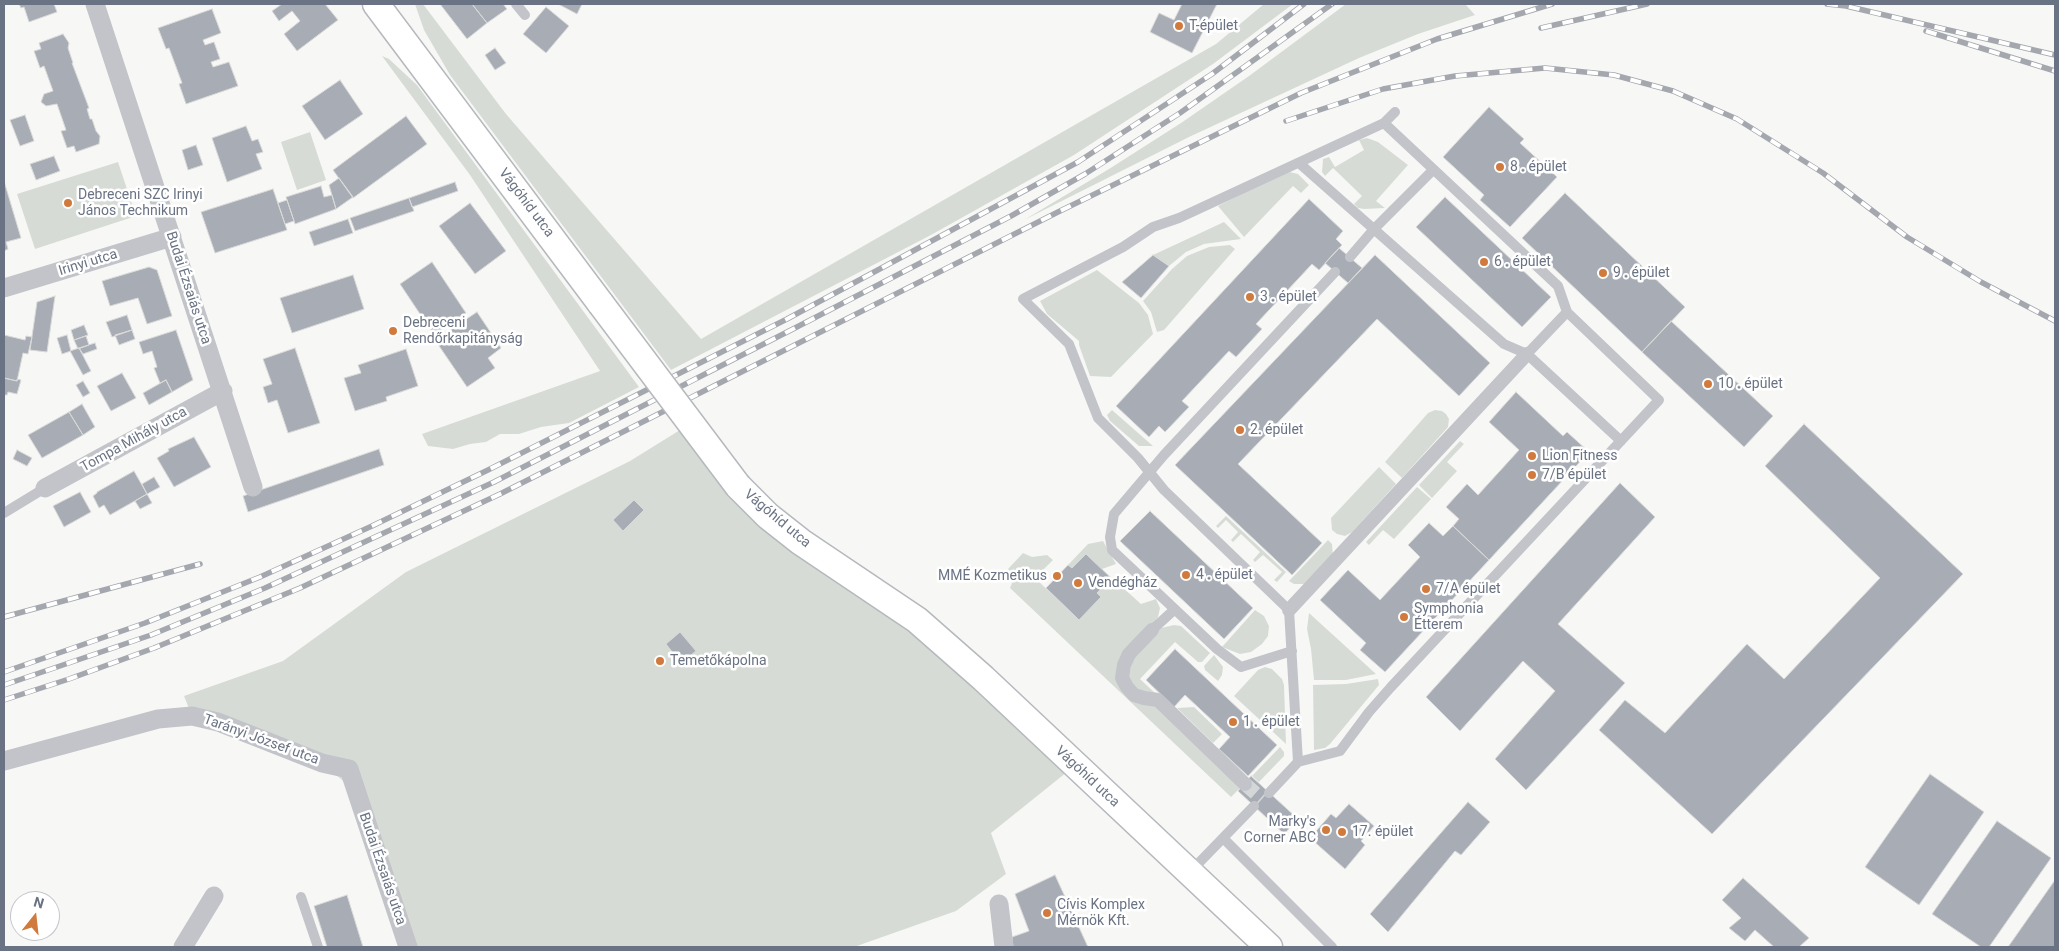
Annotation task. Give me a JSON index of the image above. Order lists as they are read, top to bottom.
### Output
{
  "streets": {
    "main road": ["Vágóhíd utca"],
    "street": [
      "Irinyi utca",
      "Budai Ézsaiás utca",
      "Tompa Mihály utca",
      "Tarányi József utca"
    ]
  },
  "crossings": [
    ["Irinyi utca", "Budai Ézsaiás utca"],
    ["Budai Ézsaiás utca", "Tompa Mihály utca"],
    ["Budai Ézsaiás utca", "Tarányi József utca"]
  ],
  "places": [
    "T-épület",
    "8 . épület",
    "Debreceni SZC Irinyi János Technikum",
    "6 . épület",
    "9 . épület",
    "3 . épület",
    "Debreceni Rendőrkapitányság",
    "10 . épület",
    "2. épület",
    "Lion Fitness",
    "7/B épület",
    "4 . épület",
    "MMÉ Kozmetikus",
    "Vendégház",
    "7/A épület",
    "Symphonia Étterem",
    "Temetőkápolna",
    "1 . épület",
    "Marky's Corner ABC",
    "17. épület",
    "Cívis Komplex Mérnök Kft."
  ],
  "north": "top"
}
